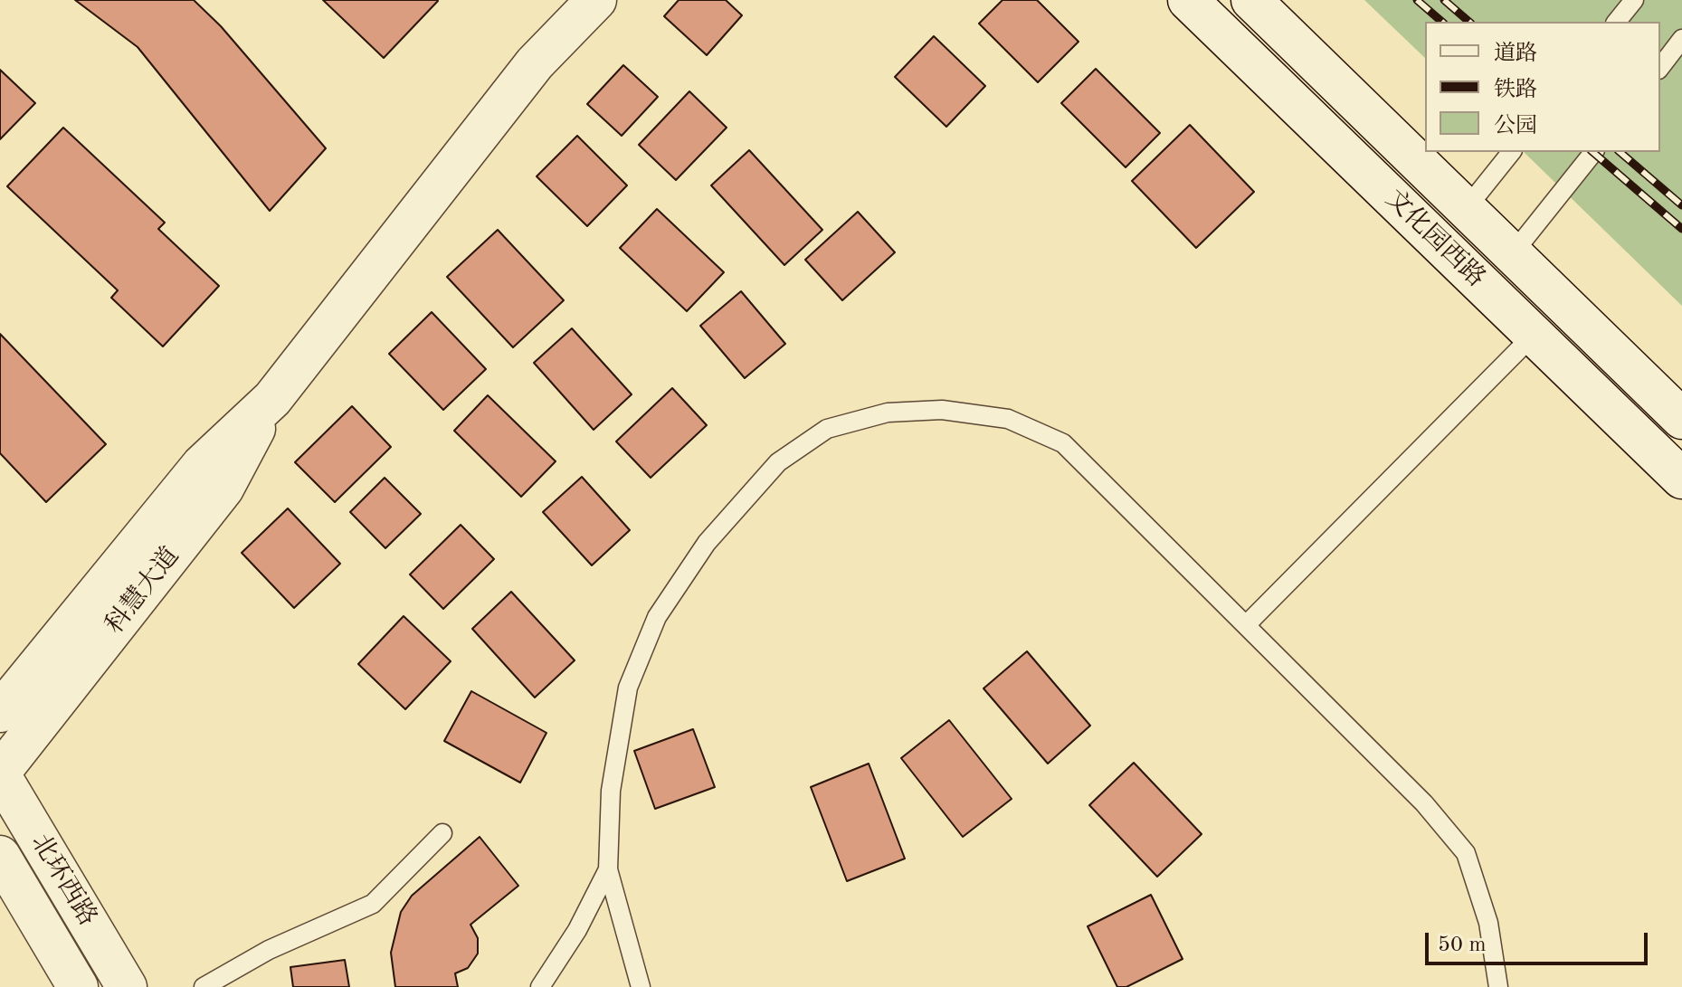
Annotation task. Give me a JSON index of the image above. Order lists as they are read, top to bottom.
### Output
{
  "streets": {
    "street": ["文化园西路", "科慧大道", "北环西路"]
  },
  "crossings": [
    ["科慧大道", "北环西路"]
  ],
  "legend": ["道路", "铁路", "公园"],
  "scale_bar": "50 m"
}
